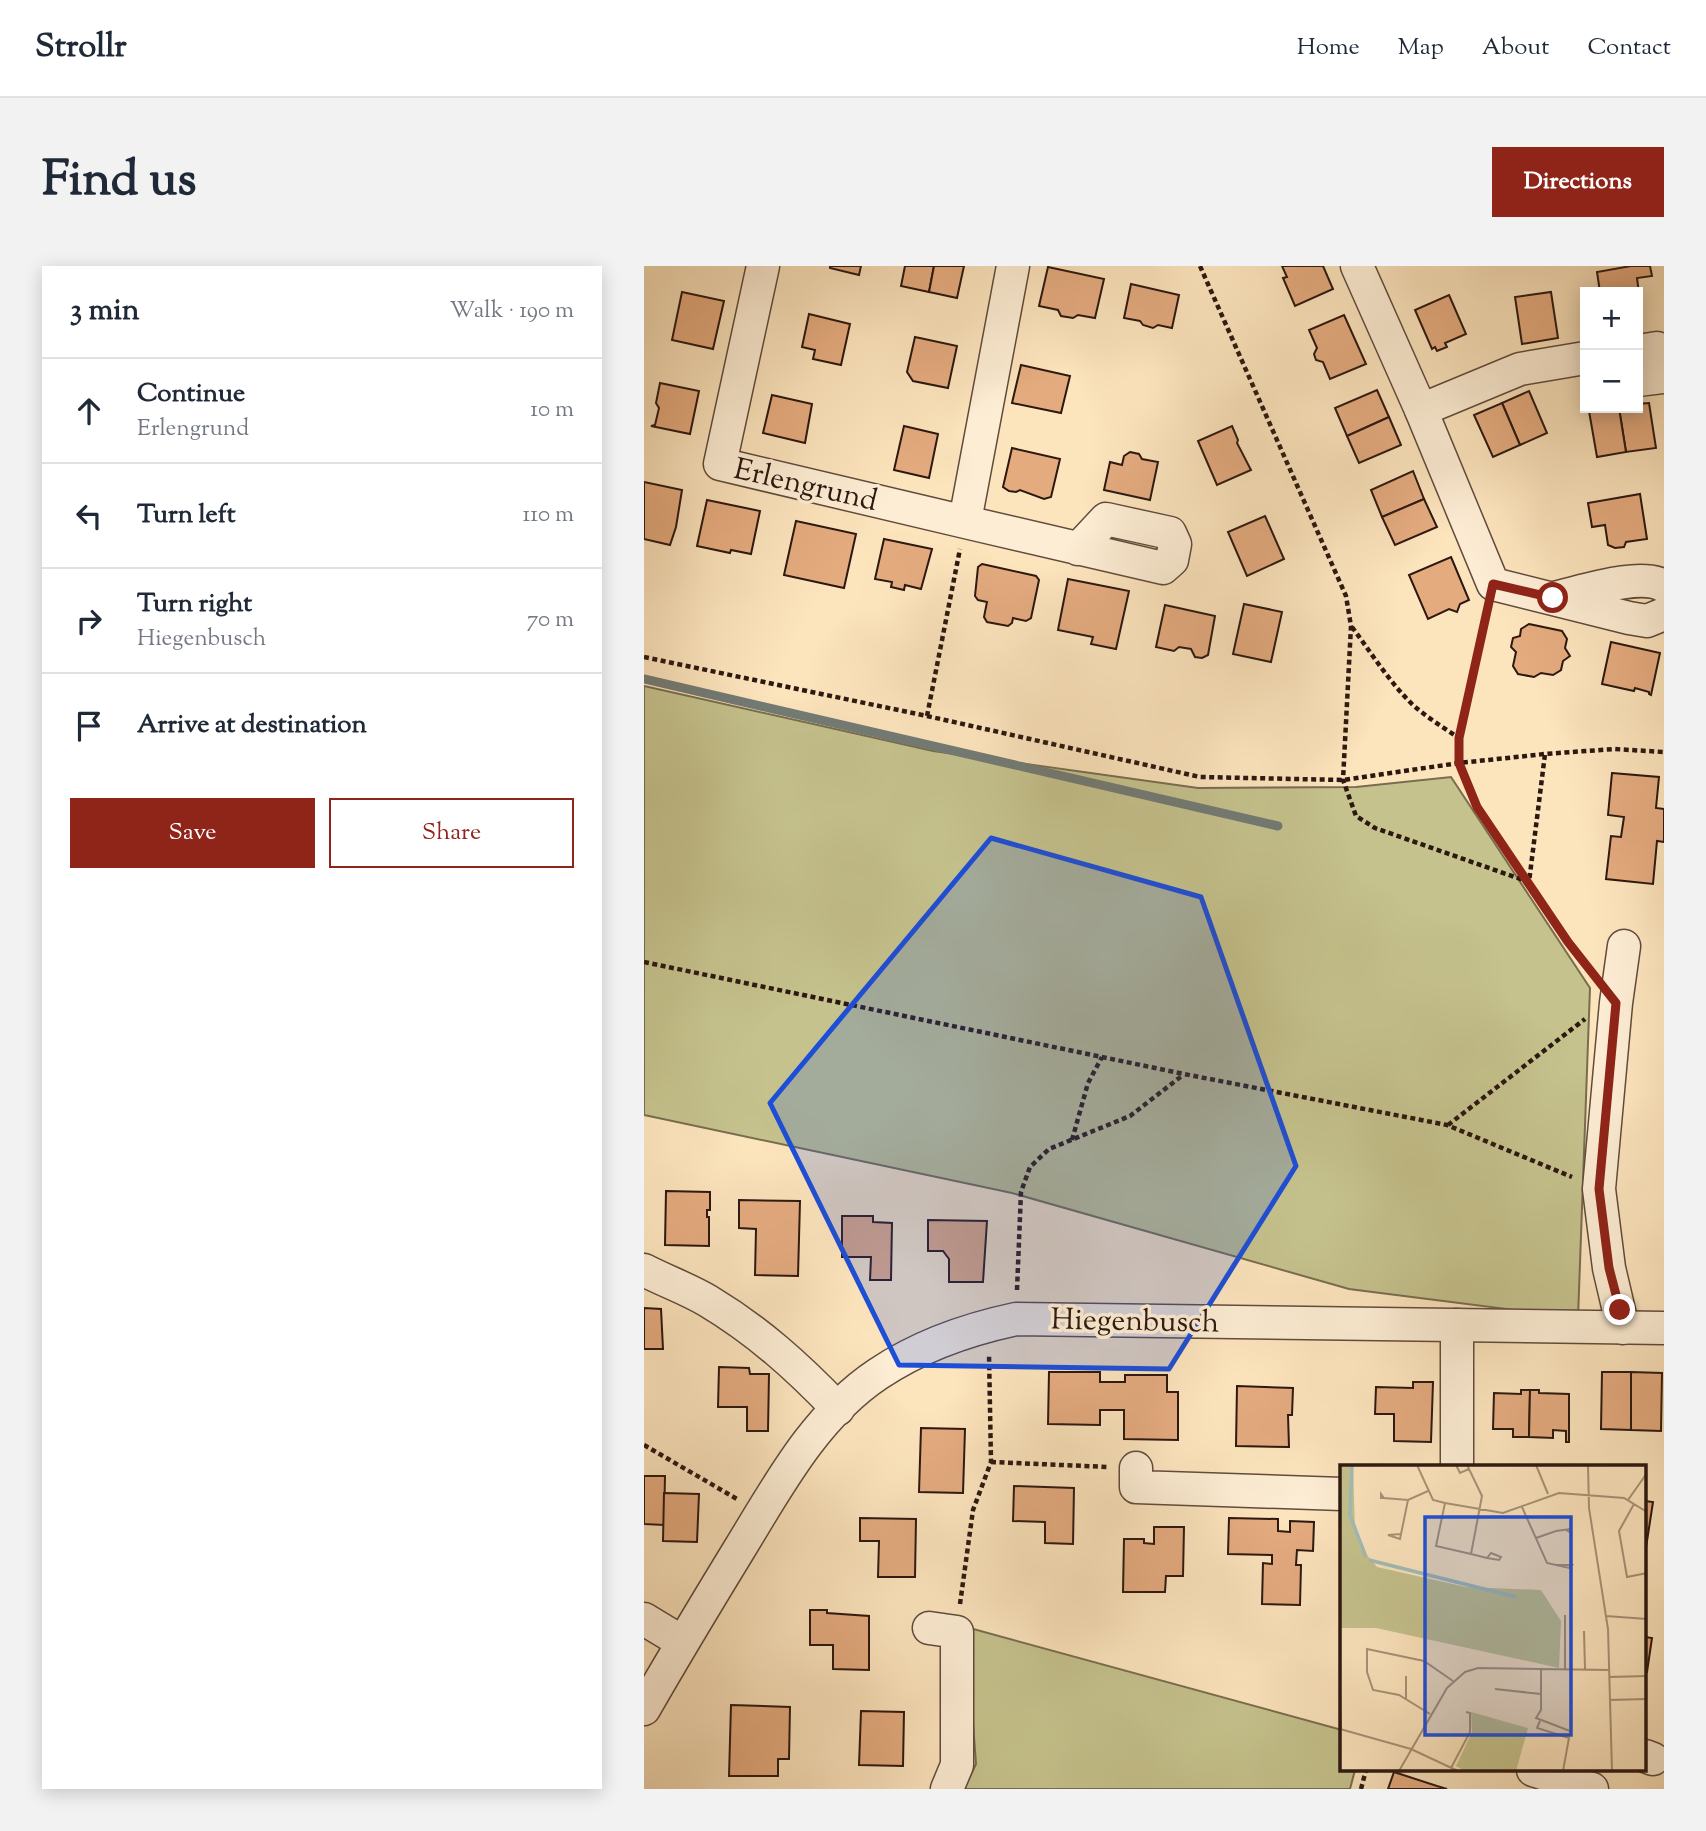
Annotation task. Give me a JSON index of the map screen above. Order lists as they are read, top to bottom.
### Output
{
  "streets": {
    "street": ["Erlengrund", "Hiegenbusch"]
  },
  "page": {
    "header": "Strollr",
    "nav": [
      "Home",
      "Map",
      "About",
      "Contact"
    ],
    "title": "Find us",
    "buttons": [
      "Directions",
      ["Save", "Share"]
    ],
    "heading": ["3 min", "Walk · 190 m"],
    "map_buttons": ["+", "−"],
    "list": [
      ["Continue", "Erlengrund", "10 m"],
      ["Turn left", "110 m"],
      ["Turn right", "Hiegenbusch", "70 m"],
      "Arrive at destination"
    ]
  }
}
